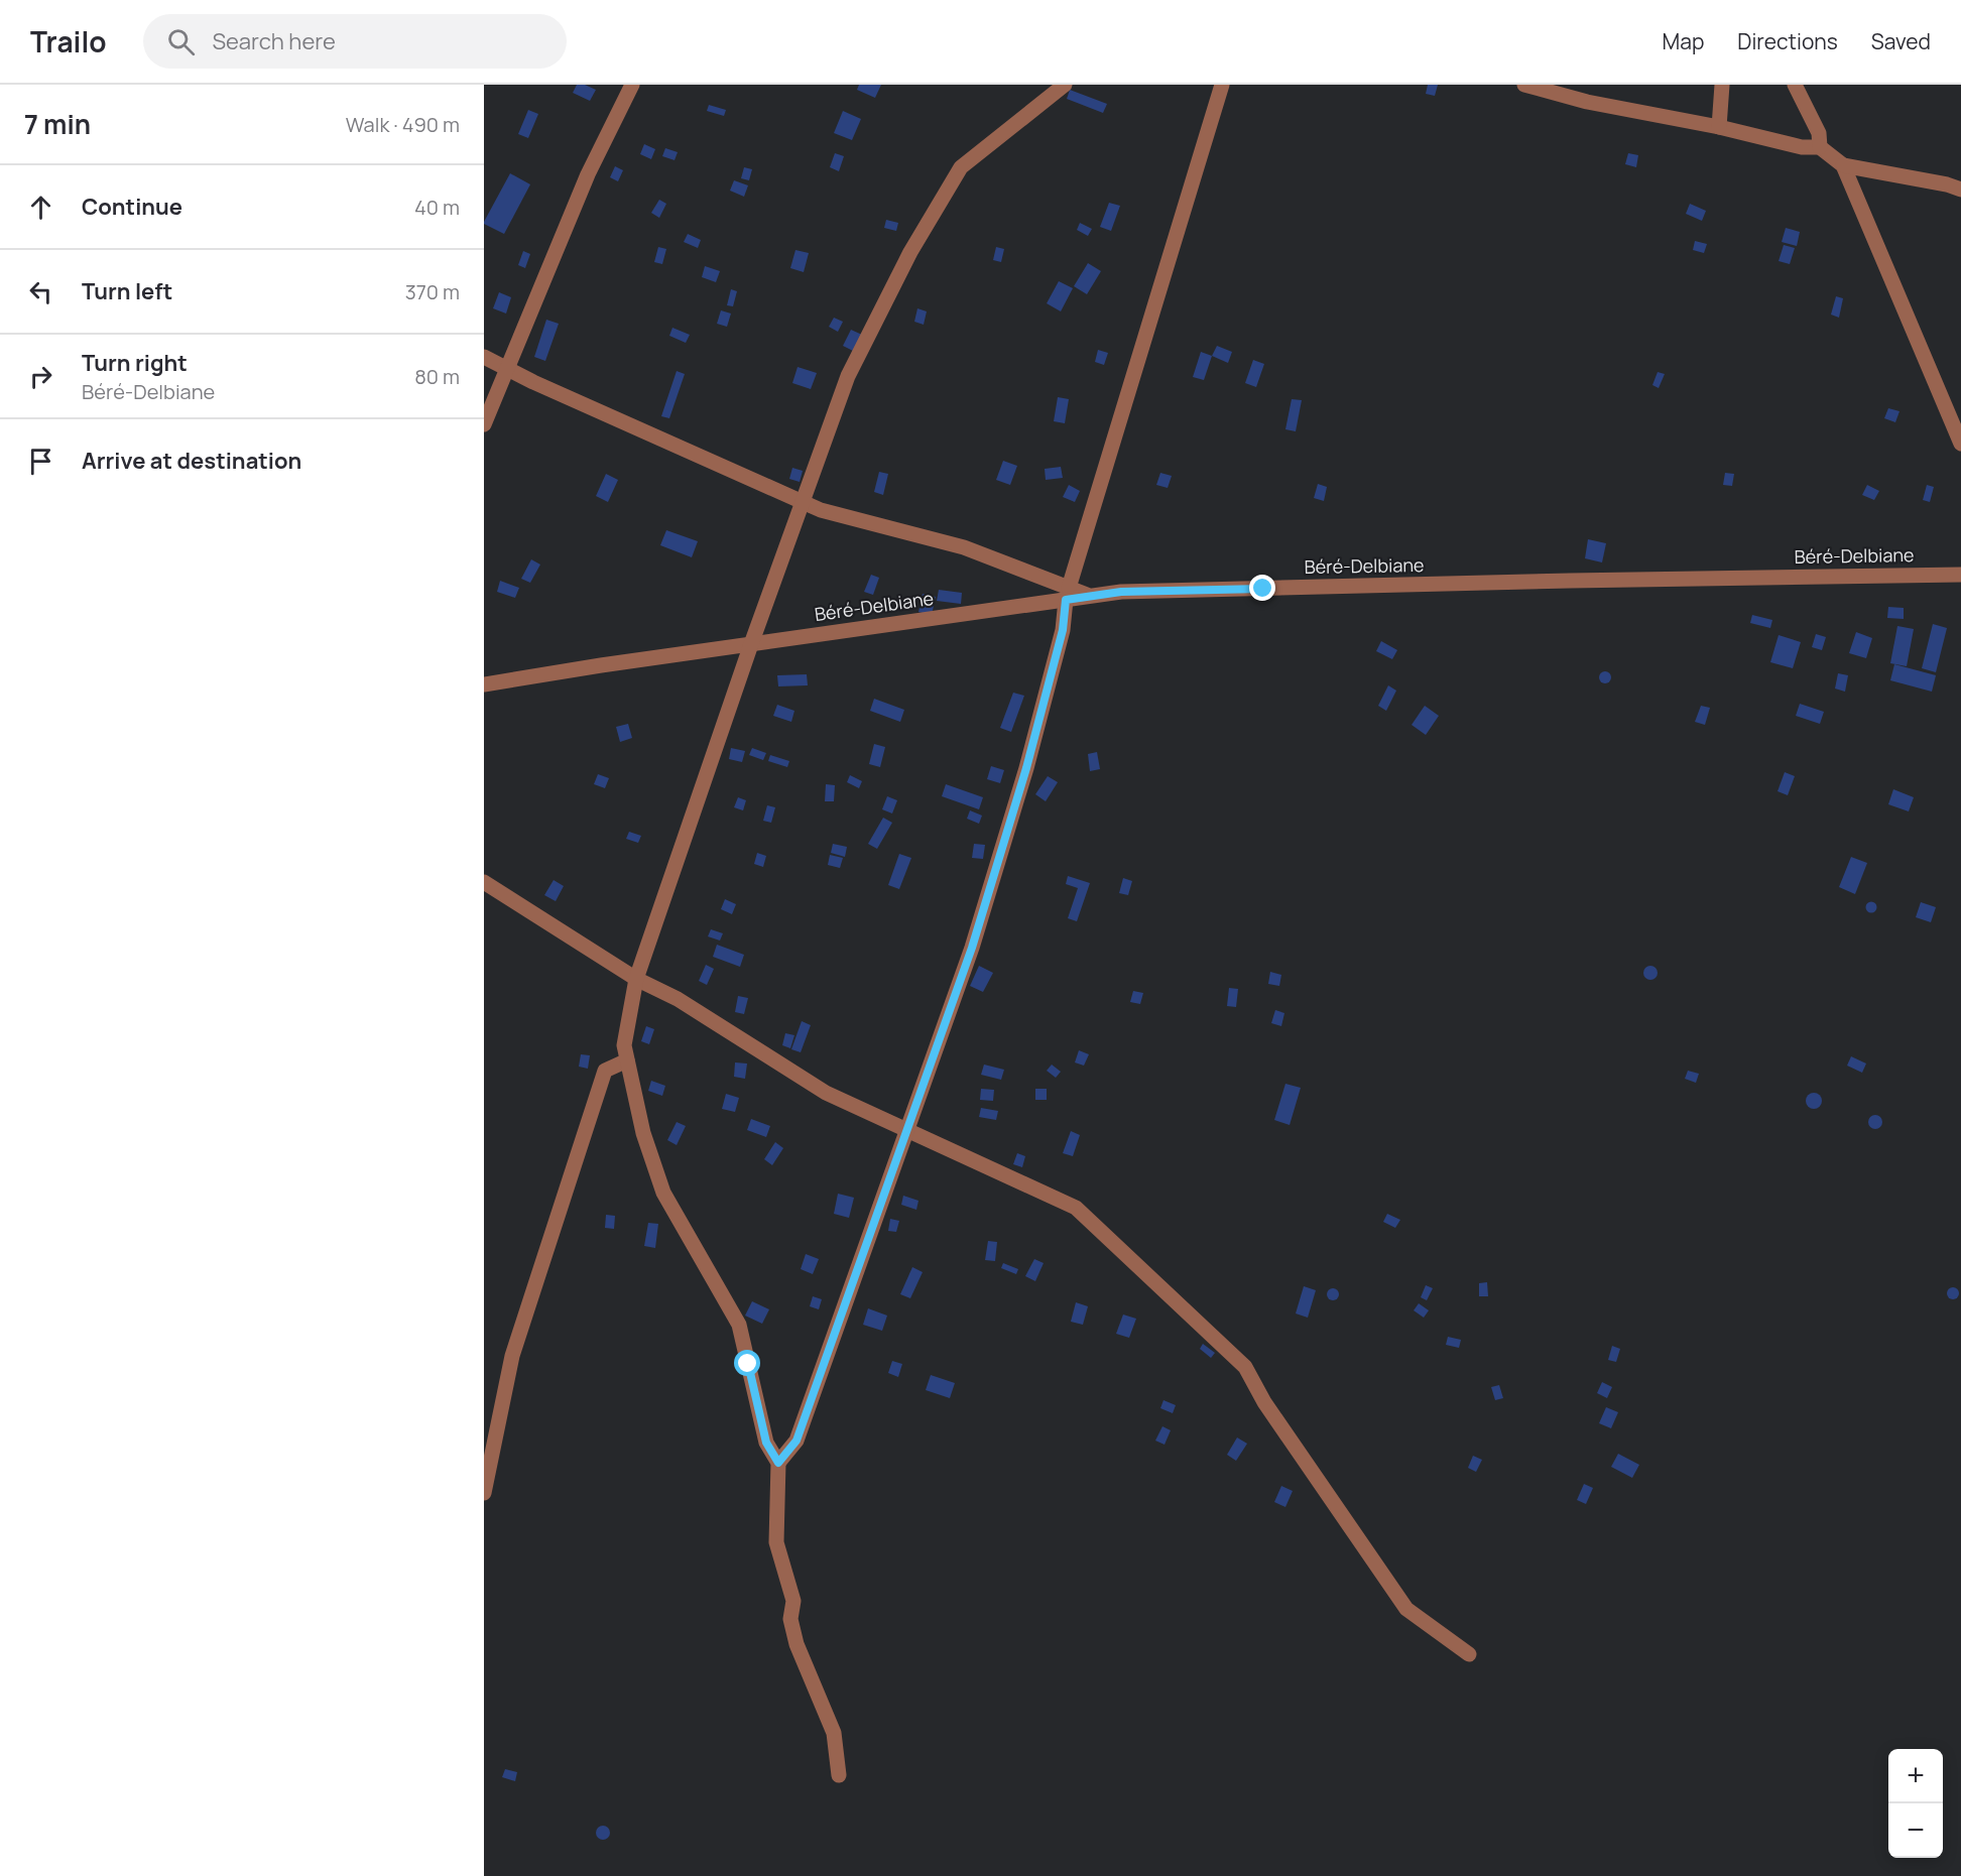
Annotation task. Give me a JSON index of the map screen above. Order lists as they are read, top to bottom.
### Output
{
  "streets": {
    "street": ["Béré-Delbiane"]
  },
  "page": {
    "header": "Trailo",
    "search": "Search here",
    "nav": ["Map", "Directions", "Saved"],
    "heading": ["7 min", "Walk · 490 m"],
    "list": [
      ["Continue", "40 m"],
      ["Turn left", "370 m"],
      ["Turn right", "Béré-Delbiane", "80 m"],
      "Arrive at destination"
    ],
    "map_buttons": ["+", "−"]
  }
}
